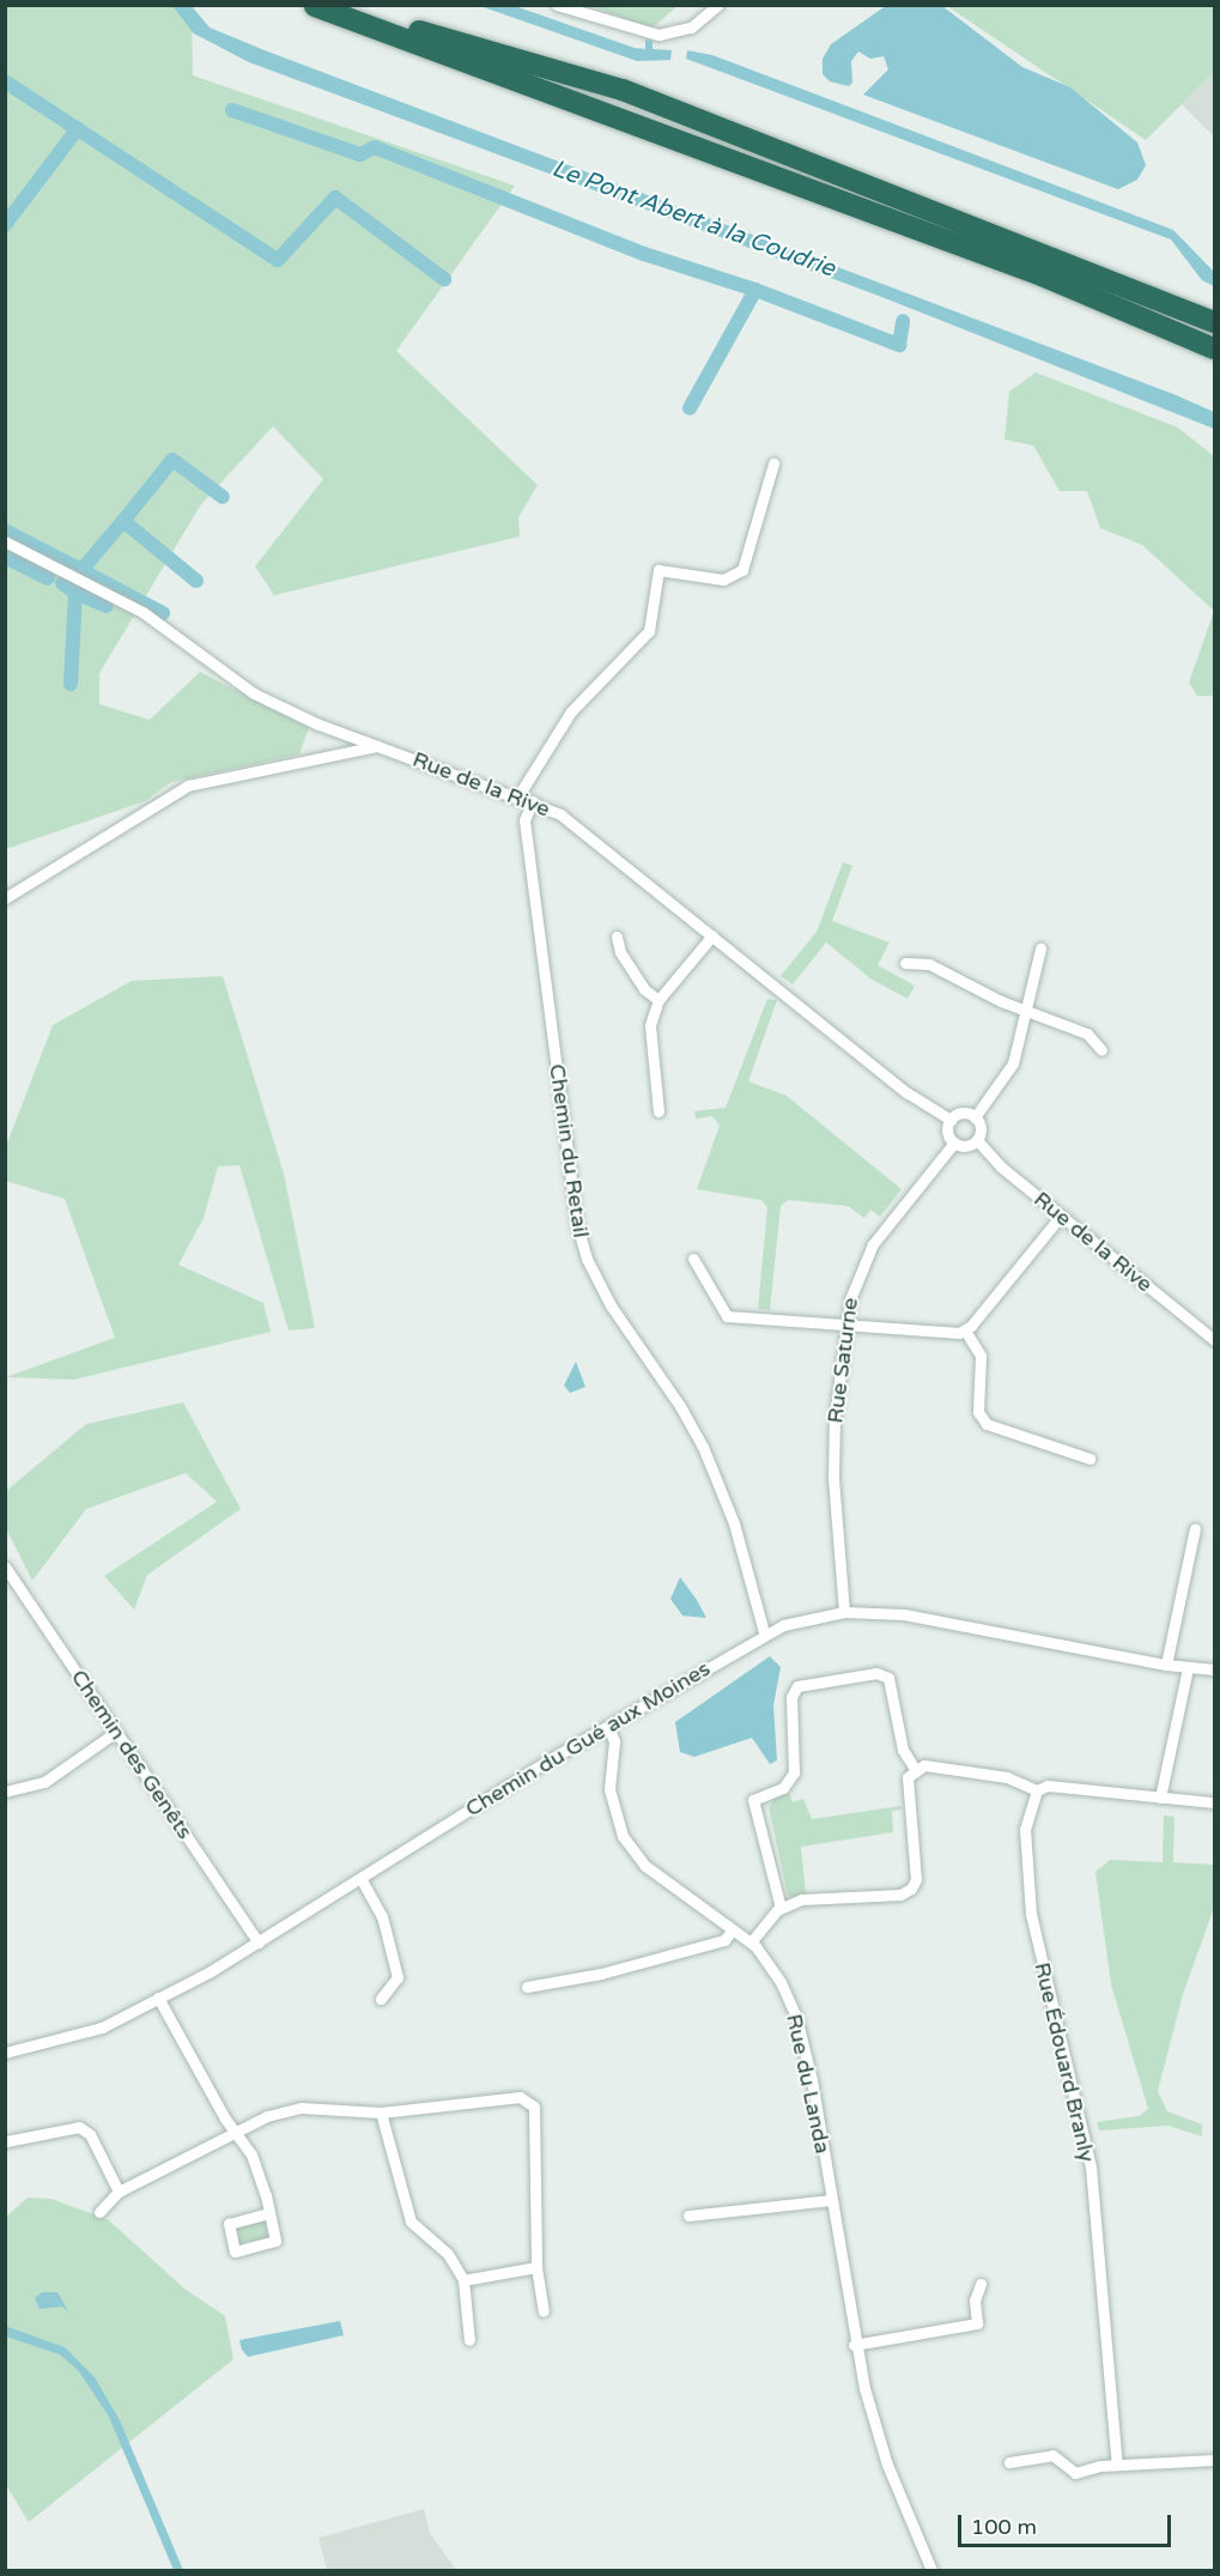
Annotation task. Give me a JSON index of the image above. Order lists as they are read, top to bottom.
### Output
{
  "streets": {
    "street": [
      "Rue de la Rive",
      "Chemin du Retail",
      "Rue Saturne",
      "Chemin du Gué aux Moines",
      "Chemin des Genêts",
      "Rue Édouard Branly",
      "Rue du Landa"
    ]
  },
  "crossings": [
    ["Rue de la Rive", "Chemin du Retail"],
    ["Rue de la Rive", "Rue Saturne"],
    ["Chemin du Retail", "Chemin du Gué aux Moines"],
    ["Rue Saturne", "Chemin du Gué aux Moines"],
    ["Chemin du Gué aux Moines", "Chemin des Genêts"],
    ["Chemin du Gué aux Moines", "Rue du Landa"]
  ],
  "water": ["Le Pont Abert à la Coudrie"],
  "scale_bar": "100 m"
}
